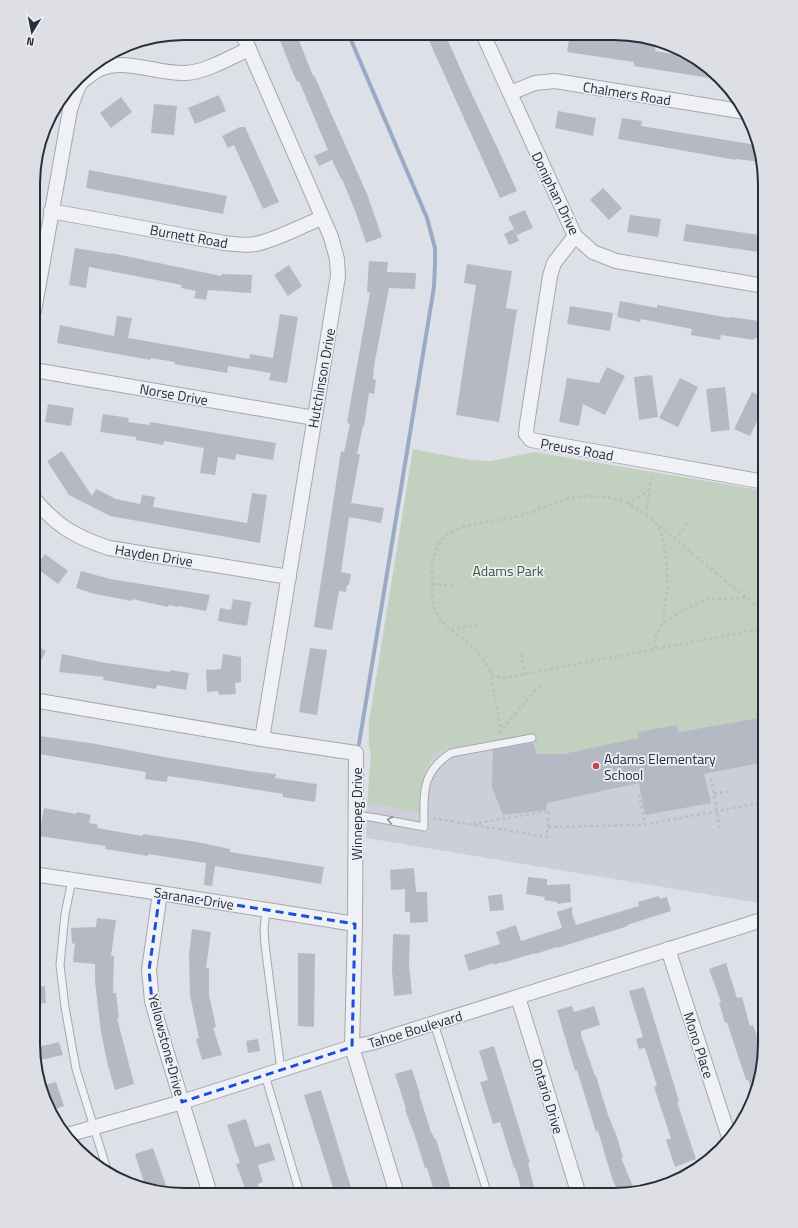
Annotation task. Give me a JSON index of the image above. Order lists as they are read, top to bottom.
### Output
{
  "streets": {
    "street": [
      "Chalmers Road",
      "Doniphan Drive",
      "Burnett Road",
      "Hutchinson Drive",
      "Norse Drive",
      "Preuss Road",
      "Hayden Drive",
      "Winnepeg Drive",
      "Saranac Drive",
      "Tahoe Boulevard",
      "Yellowstone Drive",
      "Mono Place",
      "Ontario Drive"
    ]
  },
  "crossings": [
    ["Chalmers Road", "Doniphan Drive"],
    ["Doniphan Drive", "Preuss Road"],
    ["Burnett Road", "Hutchinson Drive"],
    ["Hutchinson Drive", "Norse Drive"],
    ["Hutchinson Drive", "Hayden Drive"],
    ["Hutchinson Drive", "Winnepeg Drive"],
    ["Winnepeg Drive", "Saranac Drive"],
    ["Winnepeg Drive", "Tahoe Boulevard"],
    ["Saranac Drive", "Yellowstone Drive"],
    ["Tahoe Boulevard", "Yellowstone Drive"],
    ["Tahoe Boulevard", "Mono Place"],
    ["Tahoe Boulevard", "Ontario Drive"]
  ],
  "parks": ["Adams Park"],
  "places": ["Adams Elementary School"],
  "north": "bottom"
}
